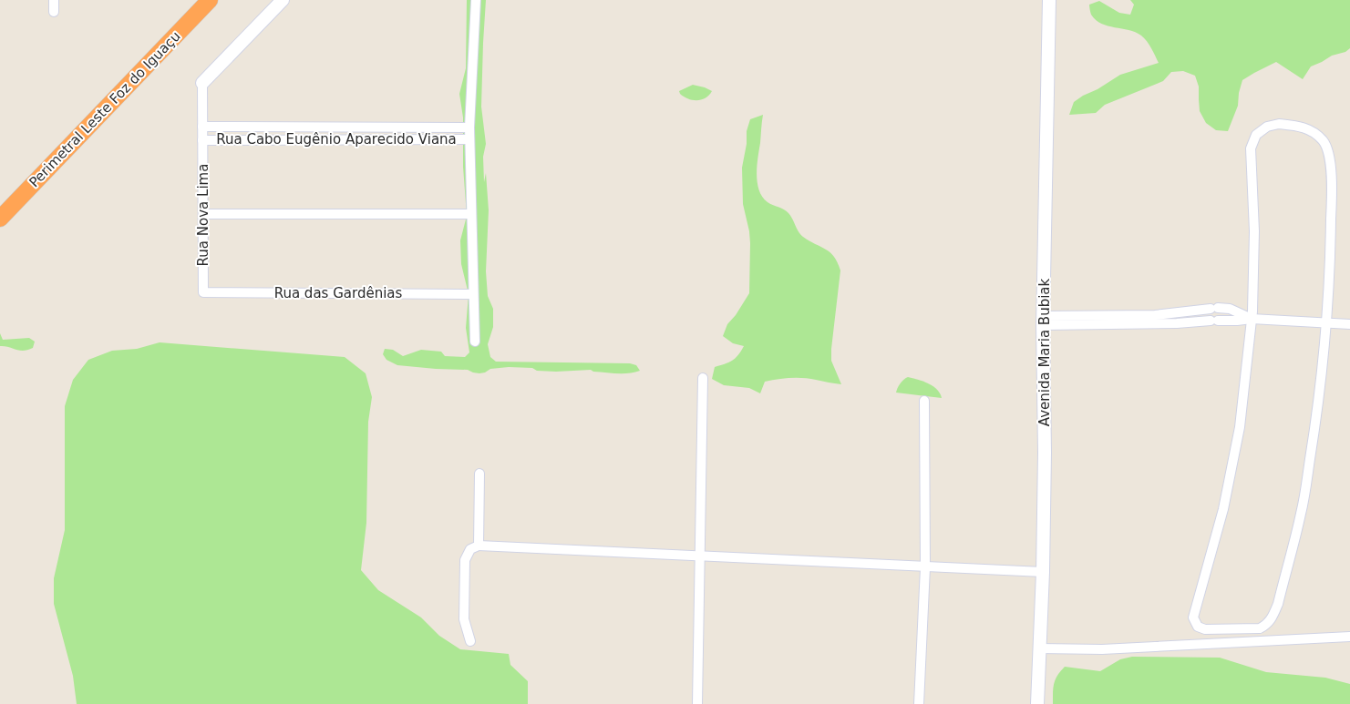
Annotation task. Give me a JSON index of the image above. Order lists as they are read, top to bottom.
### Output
{
  "streets": {
    "highway": ["Perimetral Leste Foz do Iguaçu"],
    "street": [
      "Rua Cabo Eugênio Aparecido Viana",
      "Rua Nova Lima",
      "Rua das Gardênias",
      "Avenida Maria Bubiak"
    ]
  },
  "crossings": [
    ["Rua Cabo Eugênio Aparecido Viana", "Rua Nova Lima"],
    ["Rua Nova Lima", "Rua das Gardênias"]
  ]
}
